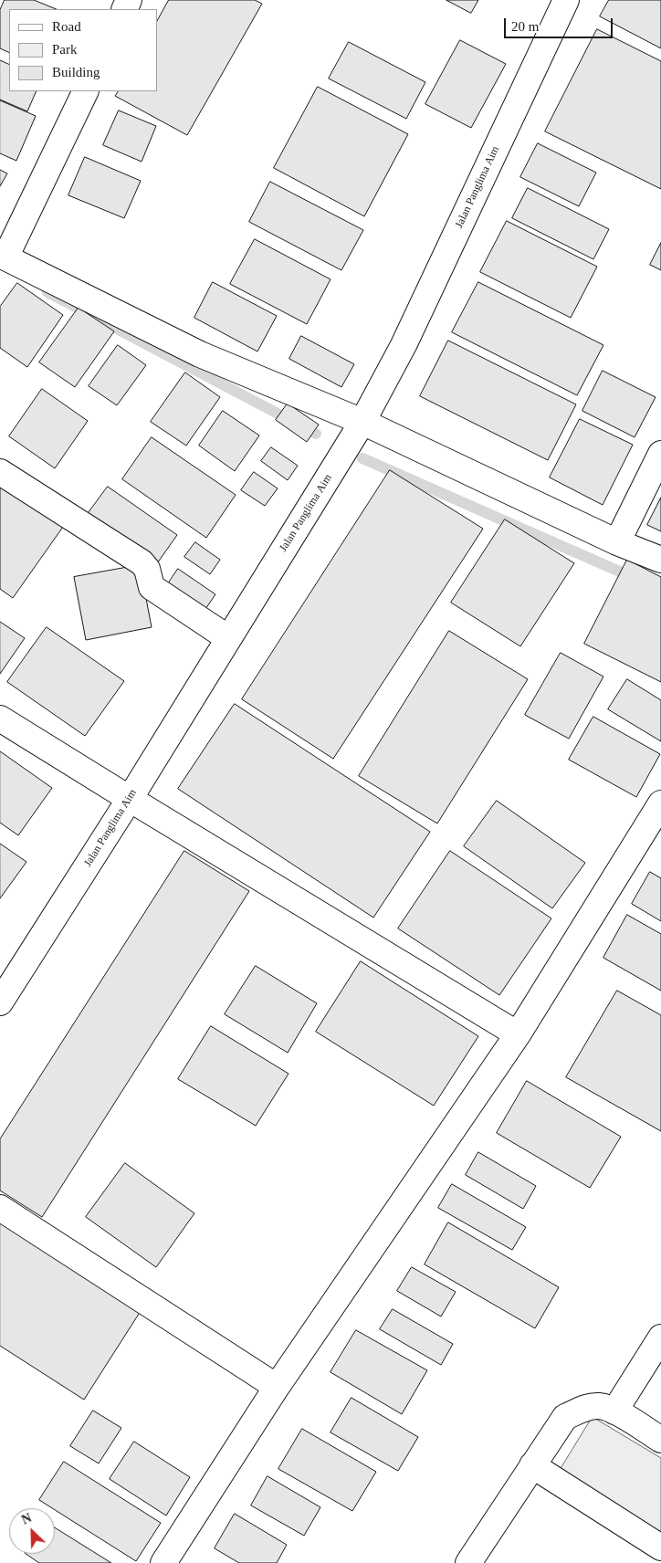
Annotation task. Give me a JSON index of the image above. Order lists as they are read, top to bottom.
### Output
{
  "streets": {
    "street": ["Jalan Panglima Aim"]
  },
  "legend": ["Road", "Park", "Building"],
  "scale_bar": "20 m",
  "north": "top left"
}
